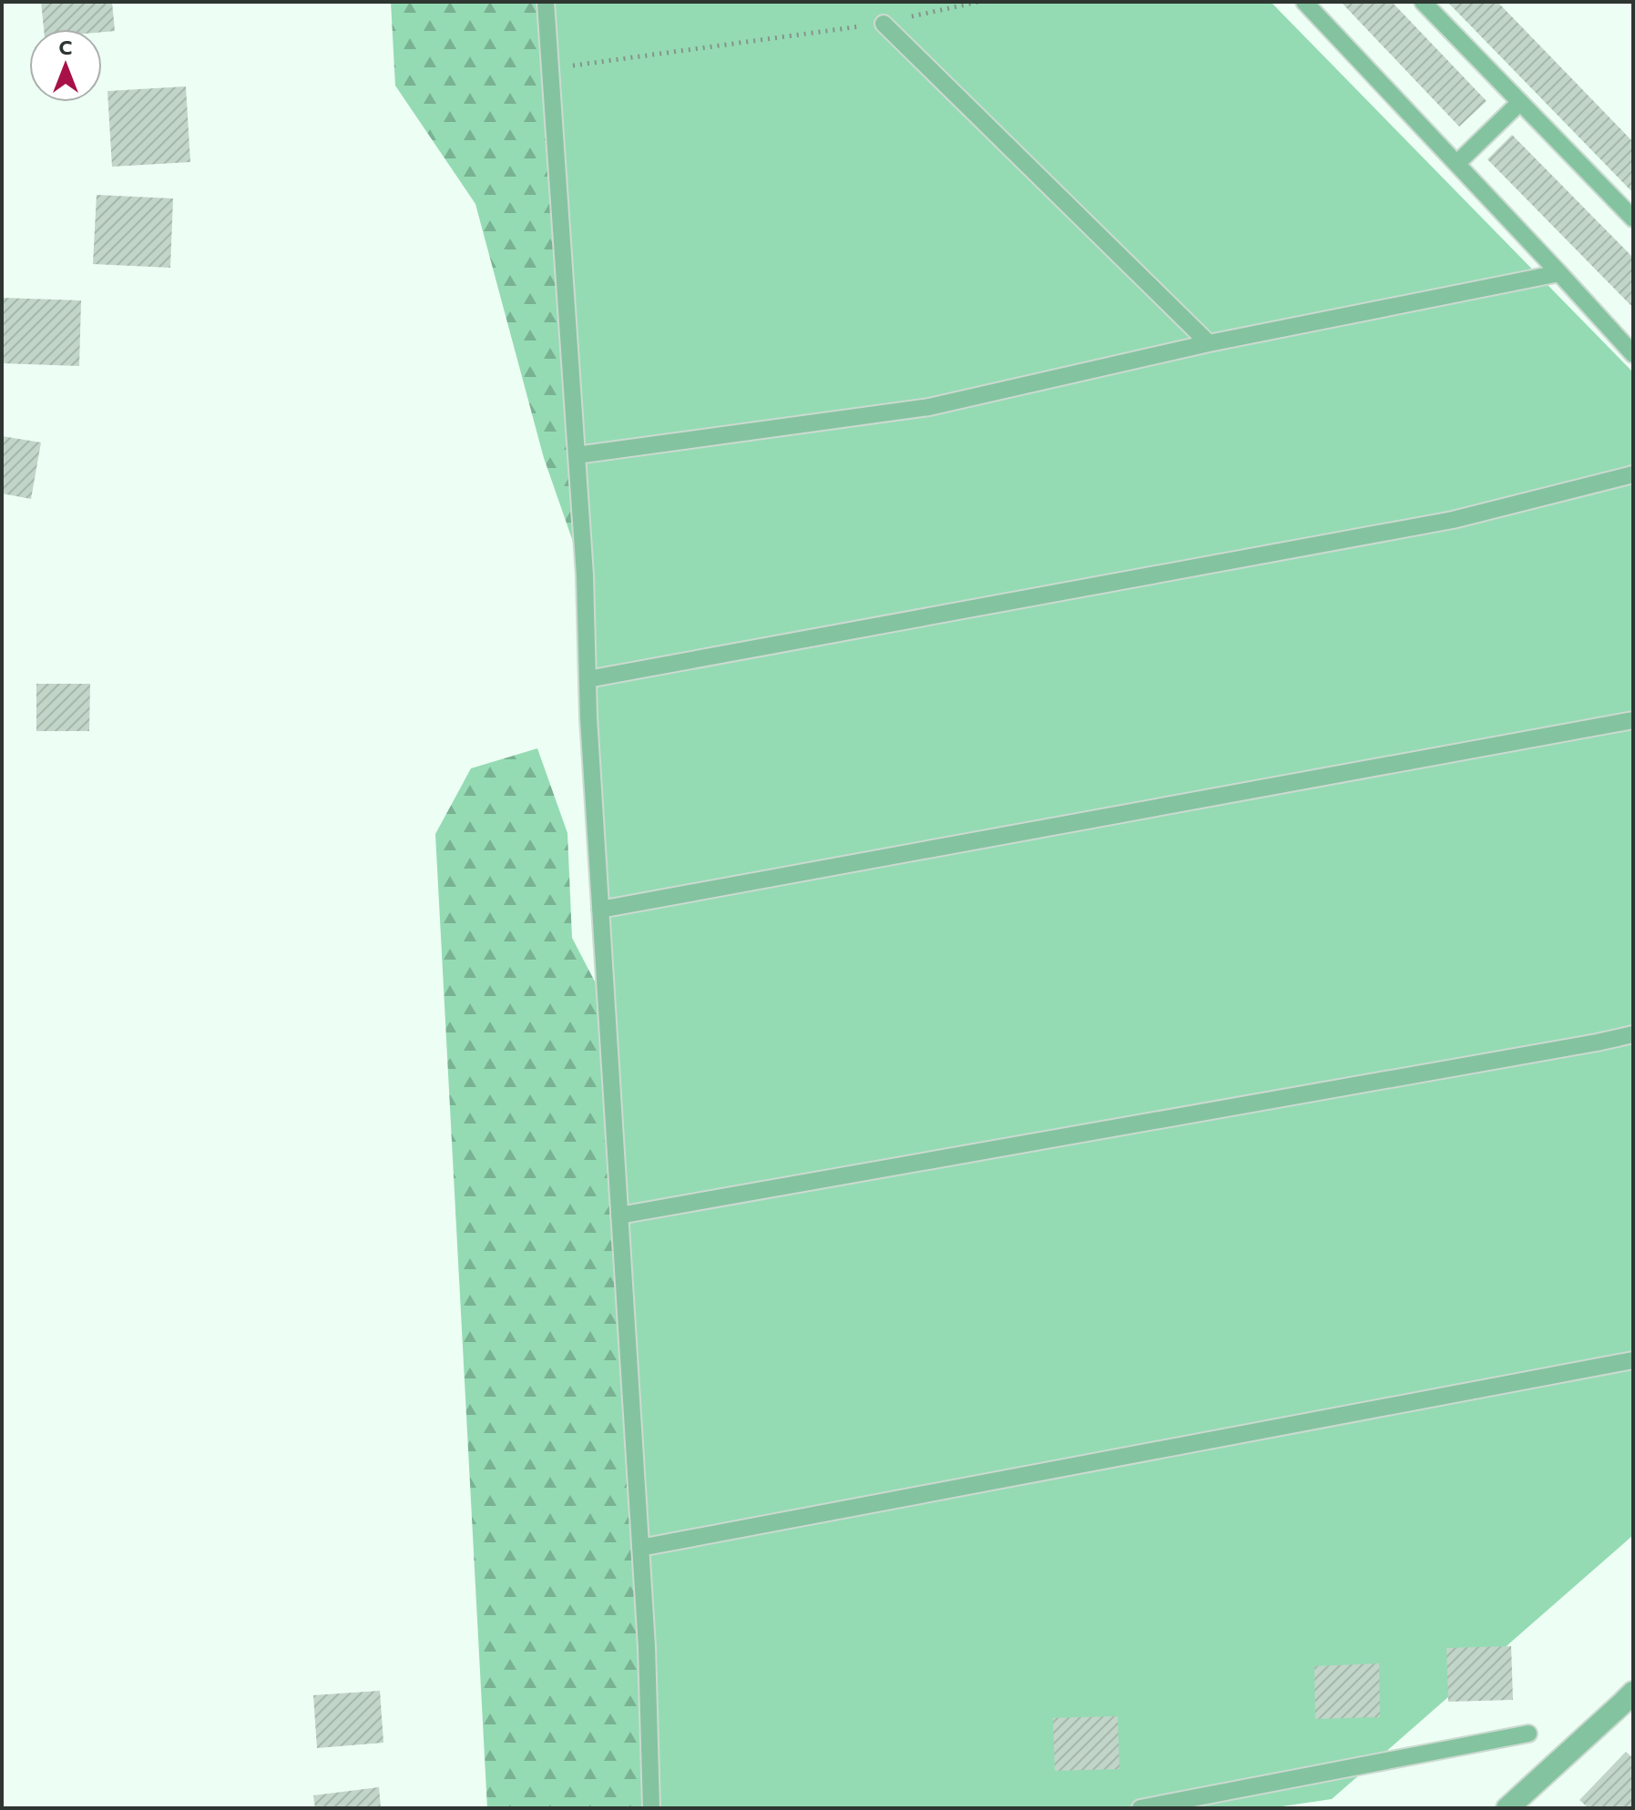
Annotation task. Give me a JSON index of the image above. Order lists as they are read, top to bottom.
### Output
{
  "north": "top"
}
